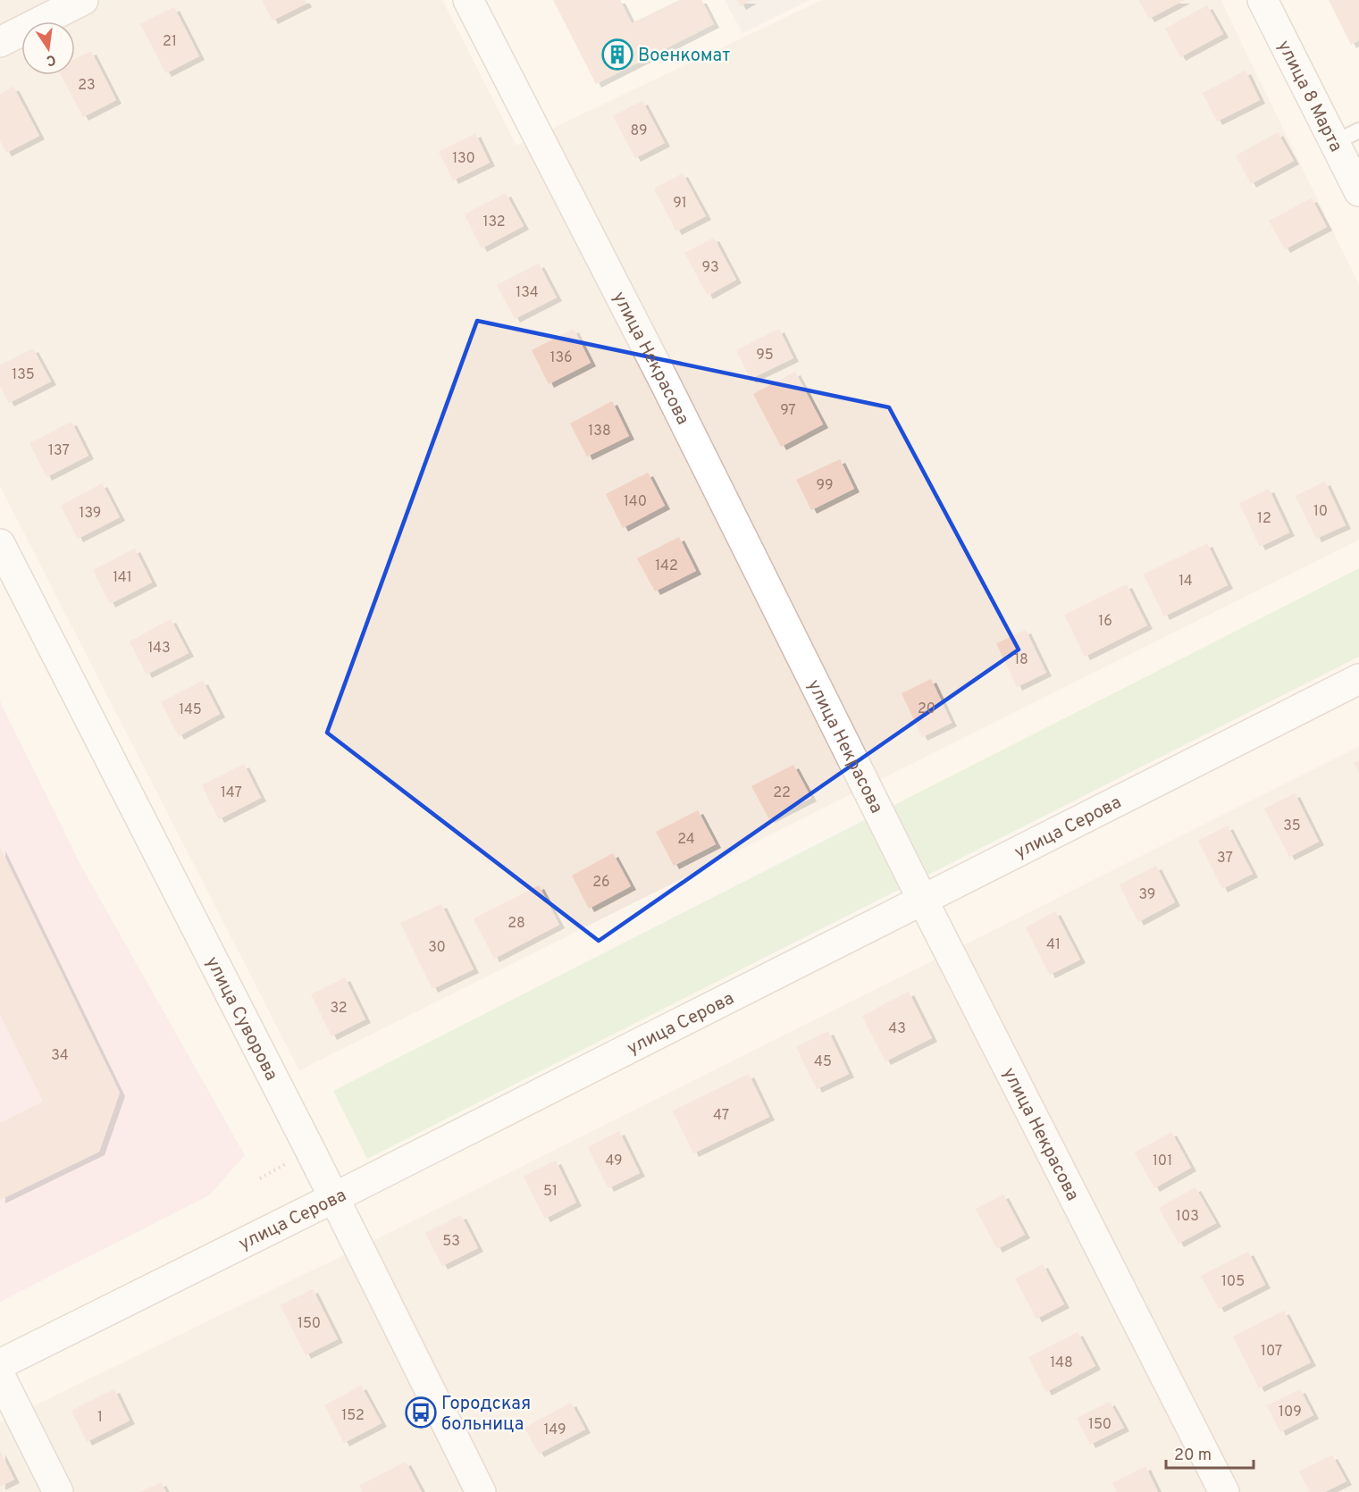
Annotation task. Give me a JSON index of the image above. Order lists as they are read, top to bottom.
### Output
{
  "streets": {
    "street": [
      "улица 8 Марта",
      "улица Некрасова",
      "улица Серова",
      "улица Суворова"
    ]
  },
  "crossings": [
    ["улица Некрасова", "улица Серова"],
    ["улица Серова", "улица Суворова"]
  ],
  "places": {
    "building": ["Военкомат"],
    "bus stop": ["Городская больница"]
  },
  "house_numbers": [
    "21",
    "23",
    "89",
    "130",
    "91",
    "132",
    "93",
    "134",
    "95",
    "136",
    "135",
    "97",
    "138",
    "137",
    "99",
    "140",
    "10",
    "139",
    "12",
    "142",
    "141",
    "14",
    "16",
    "143",
    "18",
    "20",
    "145",
    "147",
    "22",
    "35",
    "24",
    "37",
    "26",
    "39",
    "28",
    "41",
    "30",
    "32",
    "43",
    "34",
    "45",
    "47",
    "49",
    "101",
    "51",
    "103",
    "53",
    "105",
    "150",
    "107",
    "148",
    "109",
    "152",
    "1",
    "150",
    "149"
  ],
  "scale_bar": "20 m",
  "north": "bottom"
}
